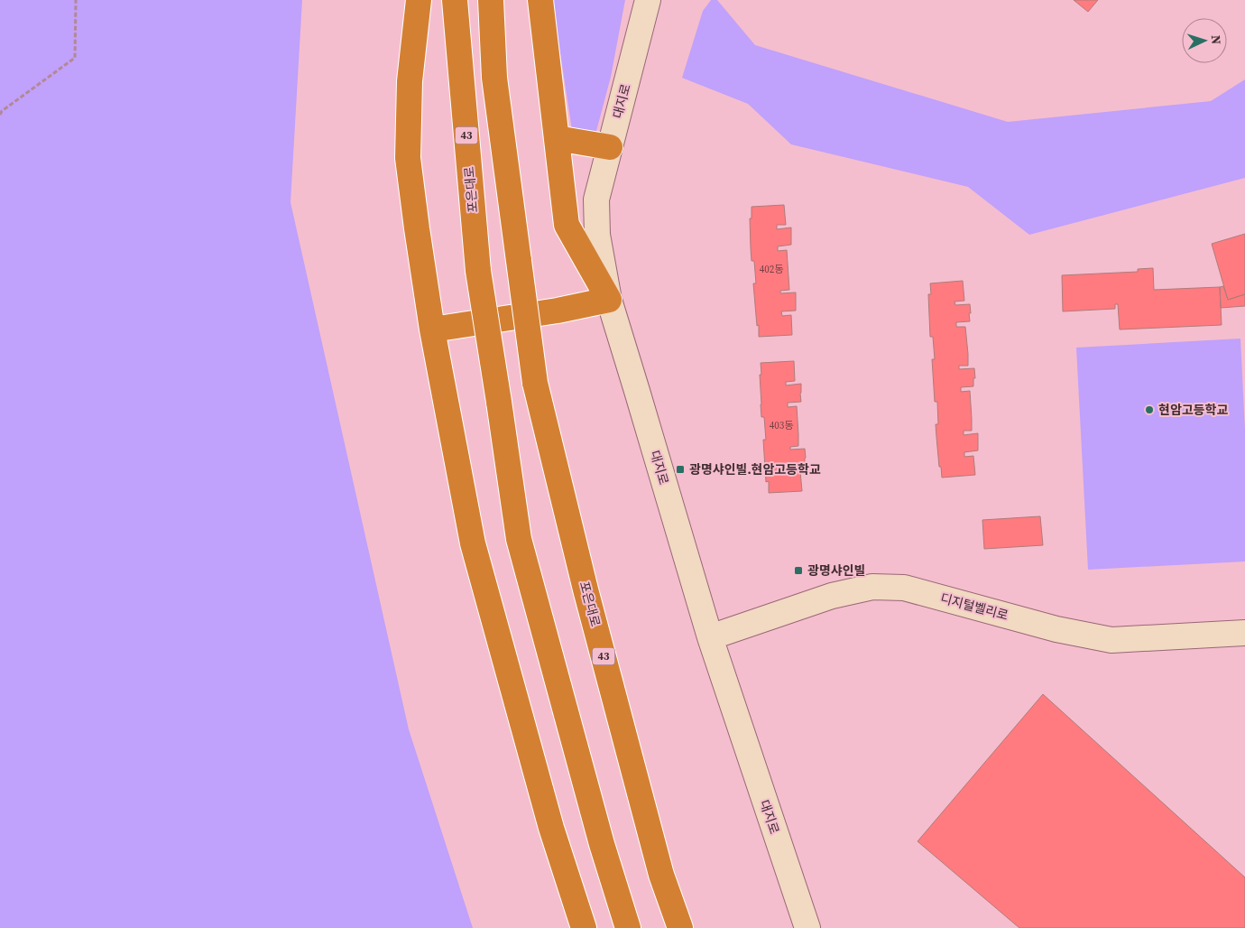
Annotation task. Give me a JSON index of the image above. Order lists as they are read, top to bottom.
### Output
{
  "streets": {
    "highway": ["43", "포은대로"],
    "street": ["대지로", "디지털벨리로"]
  },
  "crossings": [
    ["대지로", "디지털벨리로"]
  ],
  "places": {
    "other": ["현암고등학교"],
    "transit": ["광명샤인빌.현암고등학교", "광명샤인빌"]
  },
  "house_numbers": ["402동", "403동"],
  "north": "right"
}
